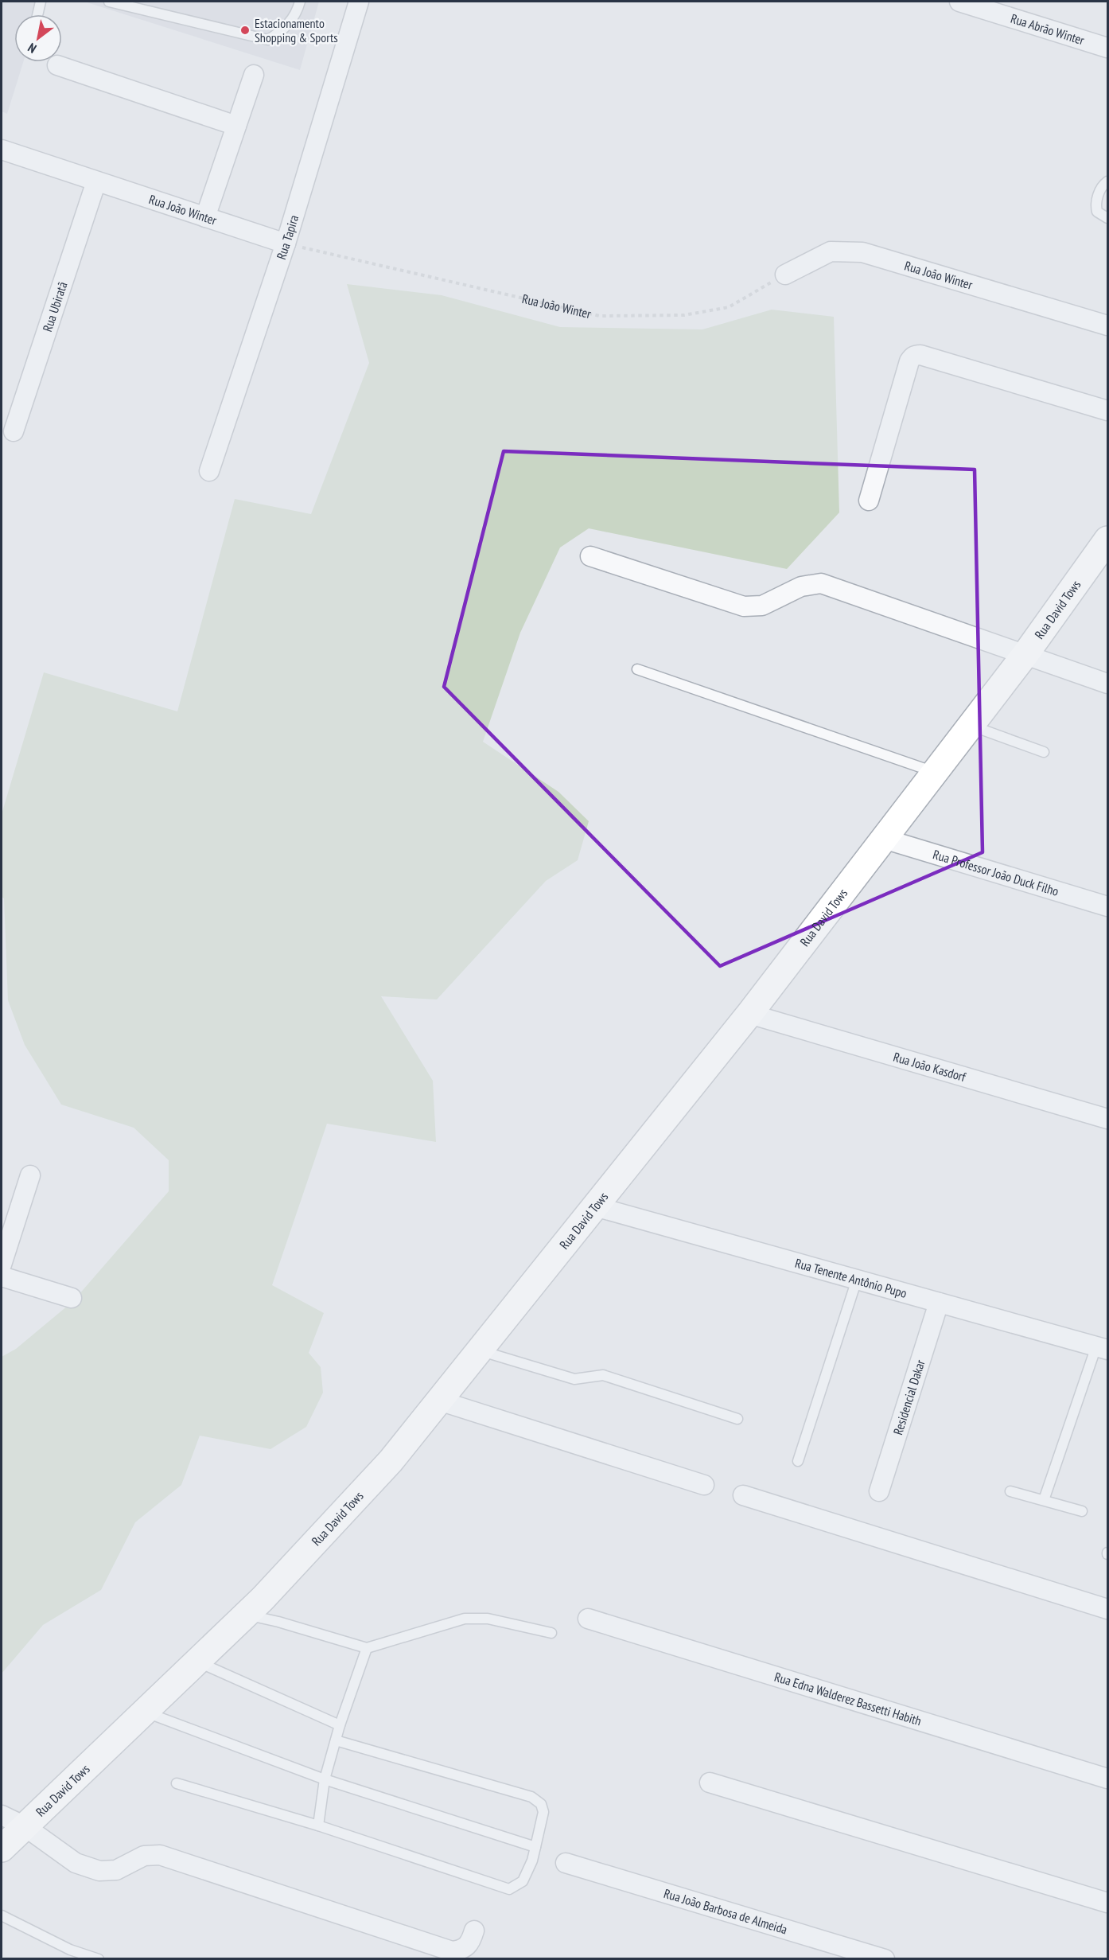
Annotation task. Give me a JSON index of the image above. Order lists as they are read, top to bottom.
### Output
{
  "streets": {
    "street": [
      "Rua Abrão Winter",
      "Rua João Winter",
      "Rua Tapira",
      "Rua Ubiratã",
      "Rua David Tows",
      "Rua Professor João Duck Filho",
      "Rua João Kasdorf",
      "Rua Tenente Antônio Pupo",
      "Residencial Dakar",
      "Rua Edna Walderez Bassetti Habith",
      "Rua João Barbosa de Almeida"
    ]
  },
  "crossings": [
    ["Rua João Winter", "Rua Tapira"],
    ["Rua João Winter", "Rua Ubiratã"],
    ["Rua David Tows", "Rua Professor João Duck Filho"],
    ["Rua David Tows", "Rua João Kasdorf"],
    ["Rua David Tows", "Rua Tenente Antônio Pupo"],
    ["Rua Tenente Antônio Pupo", "Residencial Dakar"]
  ],
  "places": ["Estacionamento Shopping & Sports"],
  "north": "bottom left"
}
